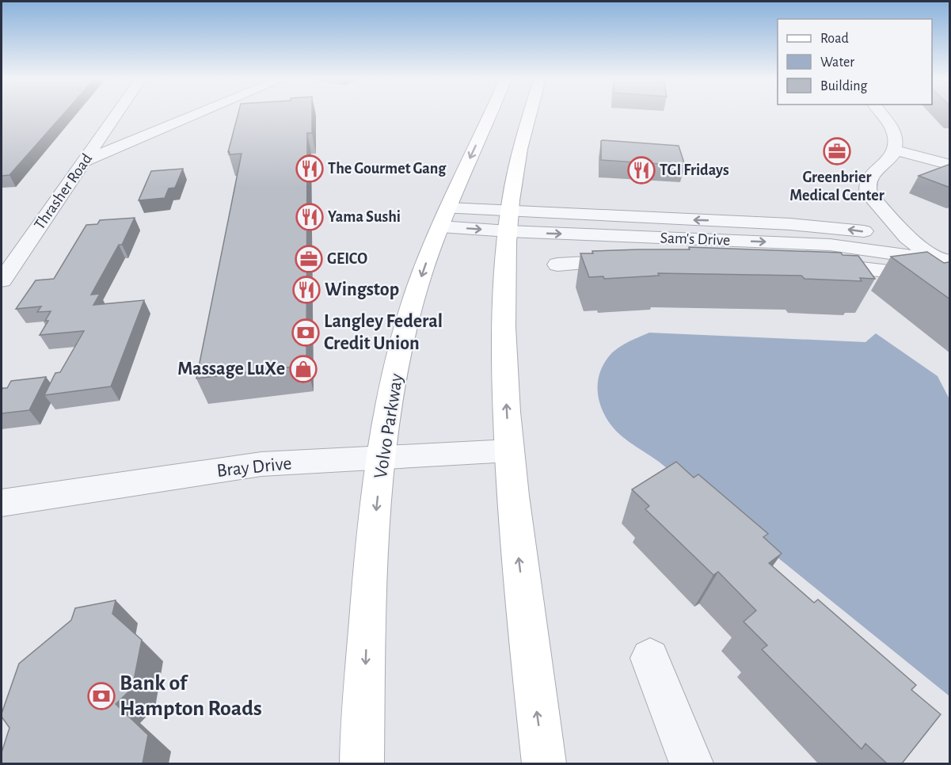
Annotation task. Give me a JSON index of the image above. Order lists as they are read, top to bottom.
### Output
{
  "streets": {
    "main road": ["Volvo Parkway"],
    "street": ["Thrasher Road", "Sam's Drive", "Bray Drive"]
  },
  "crossings": [
    ["Sam's Drive", "Volvo Parkway"],
    ["Volvo Parkway", "Bray Drive"]
  ],
  "places": {
    "office": ["Greenbrier Medical Center", "GEICO"],
    "restaurant": [
      "The Gourmet Gang",
      "TGI Fridays",
      "Yama Sushi",
      "Wingstop"
    ],
    "bank": ["Langley Federal Credit Union", "Bank of Hampton Roads"],
    "shop": ["Massage LuXe"]
  },
  "legend": ["Road", "Water", "Building"]
}
